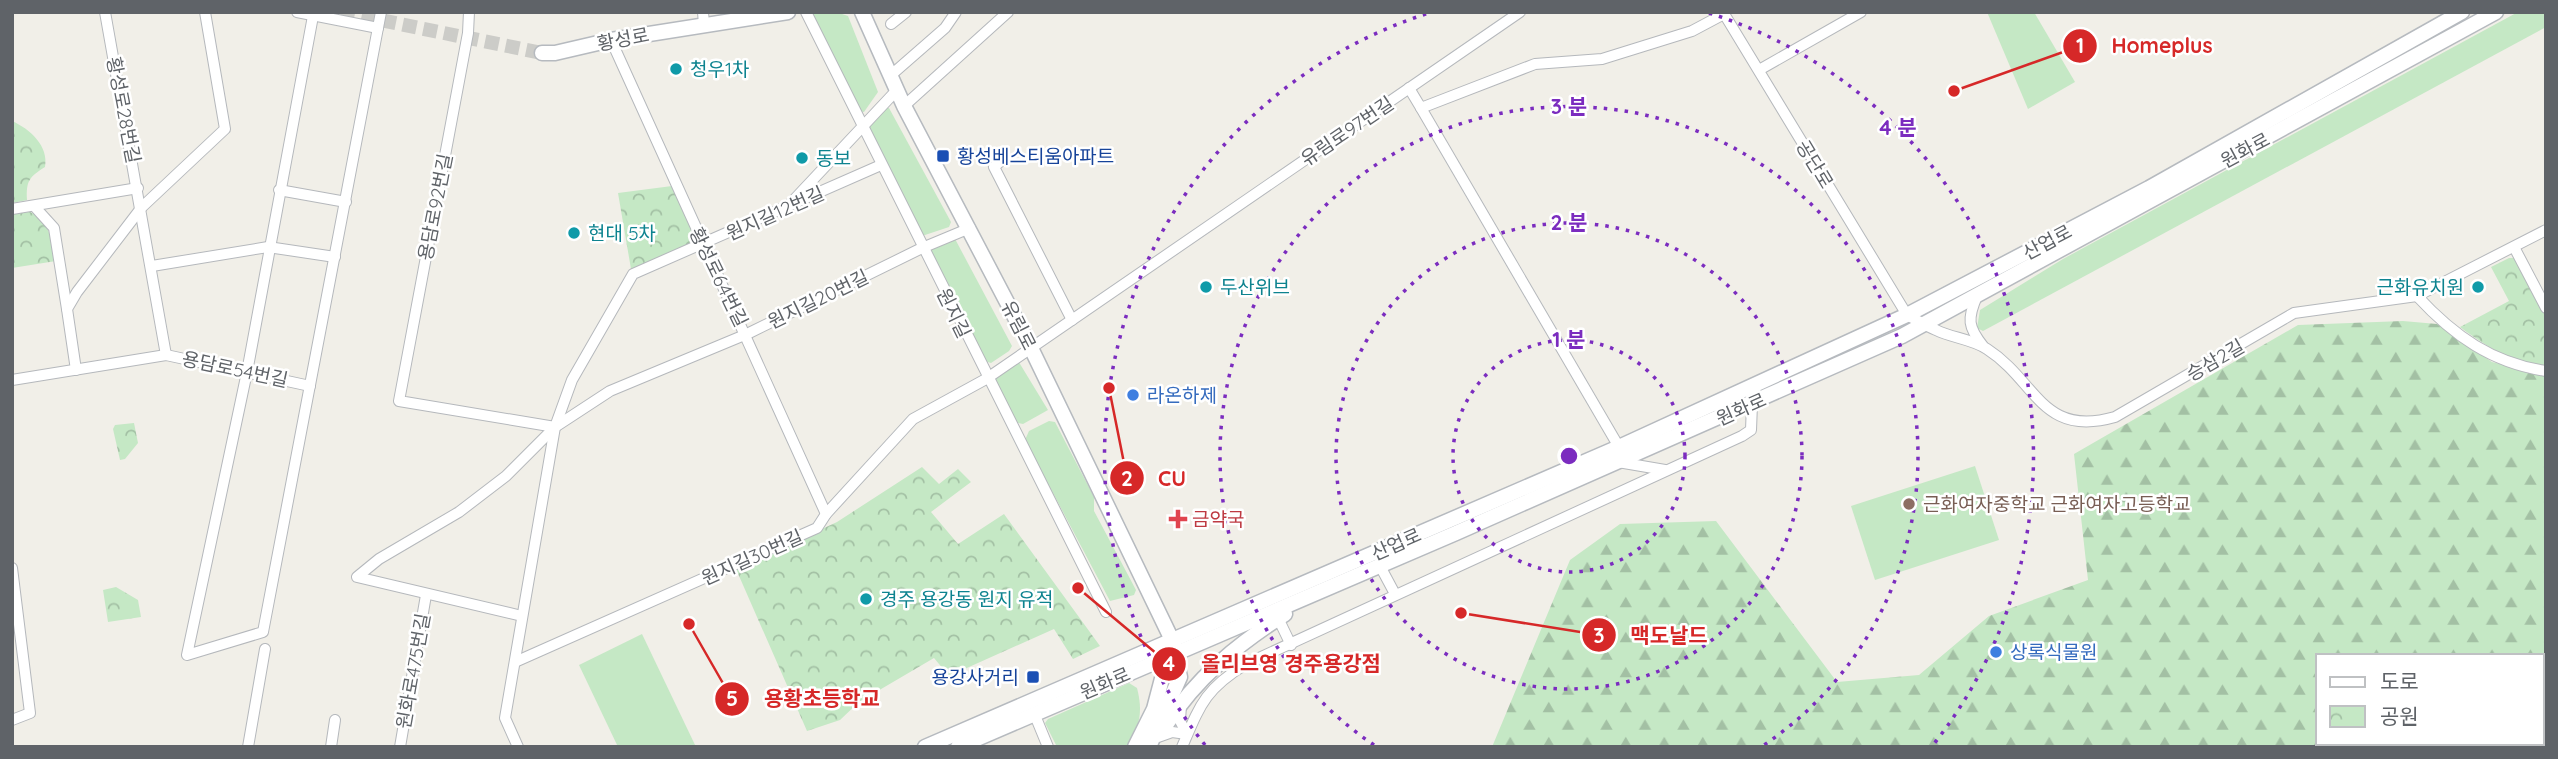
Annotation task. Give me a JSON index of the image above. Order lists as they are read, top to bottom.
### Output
{
  "streets": {
    "street": [
      "황성로",
      "황성로28번길",
      "유림로97번길",
      "원화로",
      "공단로",
      "용담로92번길",
      "원지길12번길",
      "산업로",
      "황성로64번길",
      "원지길20번길",
      "원지길",
      "유림로",
      "승삼2길",
      "용담로54번길",
      "원지길30번길",
      "원화로475번길"
    ]
  },
  "crossings": [
    ["황성로", "황성로64번길"],
    ["황성로28번길", "용담로54번길"],
    ["유림로97번길", "공단로"],
    ["유림로97번길", "원지길"],
    ["유림로97번길", "유림로"],
    ["유림로97번길", "원지길30번길"],
    ["원화로", "산업로"],
    ["원화로", "유림로"],
    ["원화로", "승삼2길"],
    ["공단로", "산업로"],
    ["공단로", "승삼2길"],
    ["용담로92번길", "원지길12번길"],
    ["용담로92번길", "원지길20번길"],
    ["원지길12번길", "황성로64번길"],
    ["원지길12번길", "원지길20번길"],
    ["원지길12번길", "원지길"],
    ["원지길12번길", "원지길30번길"],
    ["원지길12번길", "원화로475번길"],
    ["산업로", "유림로"],
    ["산업로", "승삼2길"],
    ["황성로64번길", "원지길20번길"],
    ["황성로64번길", "원지길30번길"],
    ["원지길20번길", "원지길"],
    ["원지길20번길", "유림로"],
    ["원지길", "원지길30번길"]
  ],
  "places": {
    "other": [
      "청우1차",
      "Homeplus",
      "동보",
      "현대 5차",
      "두산위브",
      "근화유치원",
      "CU",
      "라온하제",
      "근화여자중학교 근화여자고등학교",
      "올리브영 경주용강점",
      "경주 용강동 원지 유적",
      "맥도날드",
      "용황초등학교",
      "상록식물원"
    ],
    "transit": ["황성베스티움아파트", "용강사거리"],
    "health": ["금약국"]
  },
  "legend": ["도로", "공원"],
  "rings": [
    "3 분",
    "4 분",
    "2 분",
    "1 분"
  ]
}
